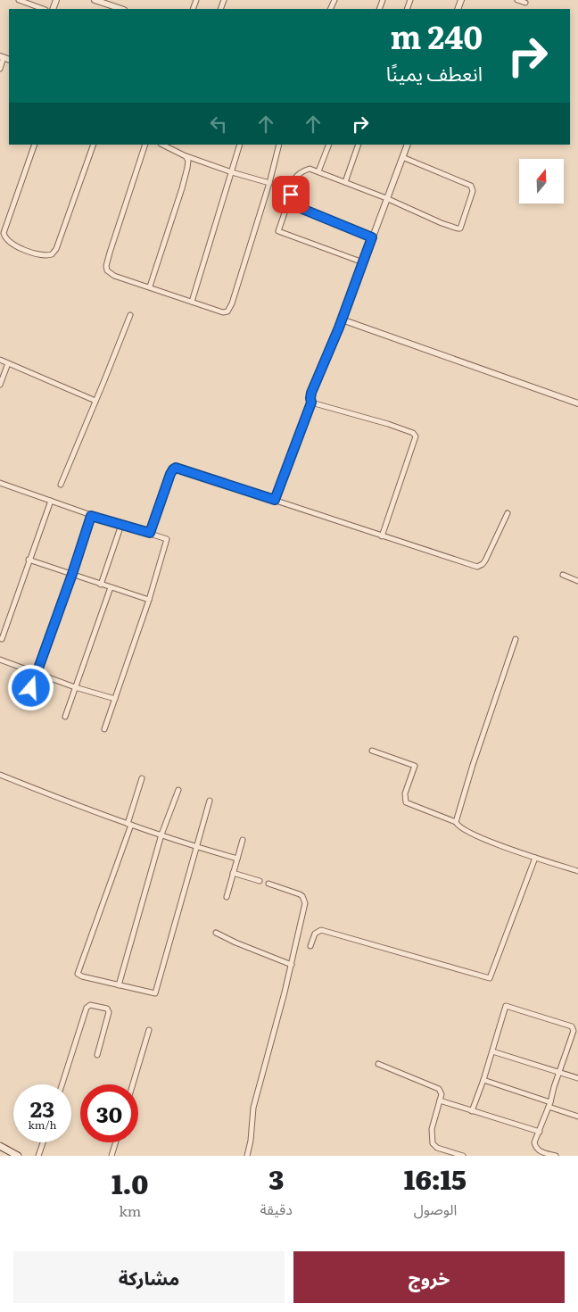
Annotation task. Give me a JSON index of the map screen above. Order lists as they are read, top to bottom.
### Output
{
  "north": "top",
  "page": {
    "turn": ["240 m", "انعطف يمينًا"],
    "speed": "23 km/h",
    "limit": "30",
    "eta": [
      "16:15",
      "الوصول",
      "3",
      "دقيقة",
      "1.0",
      "km"
    ],
    "buttons": ["خروج", "مشاركة"]
  }
}
